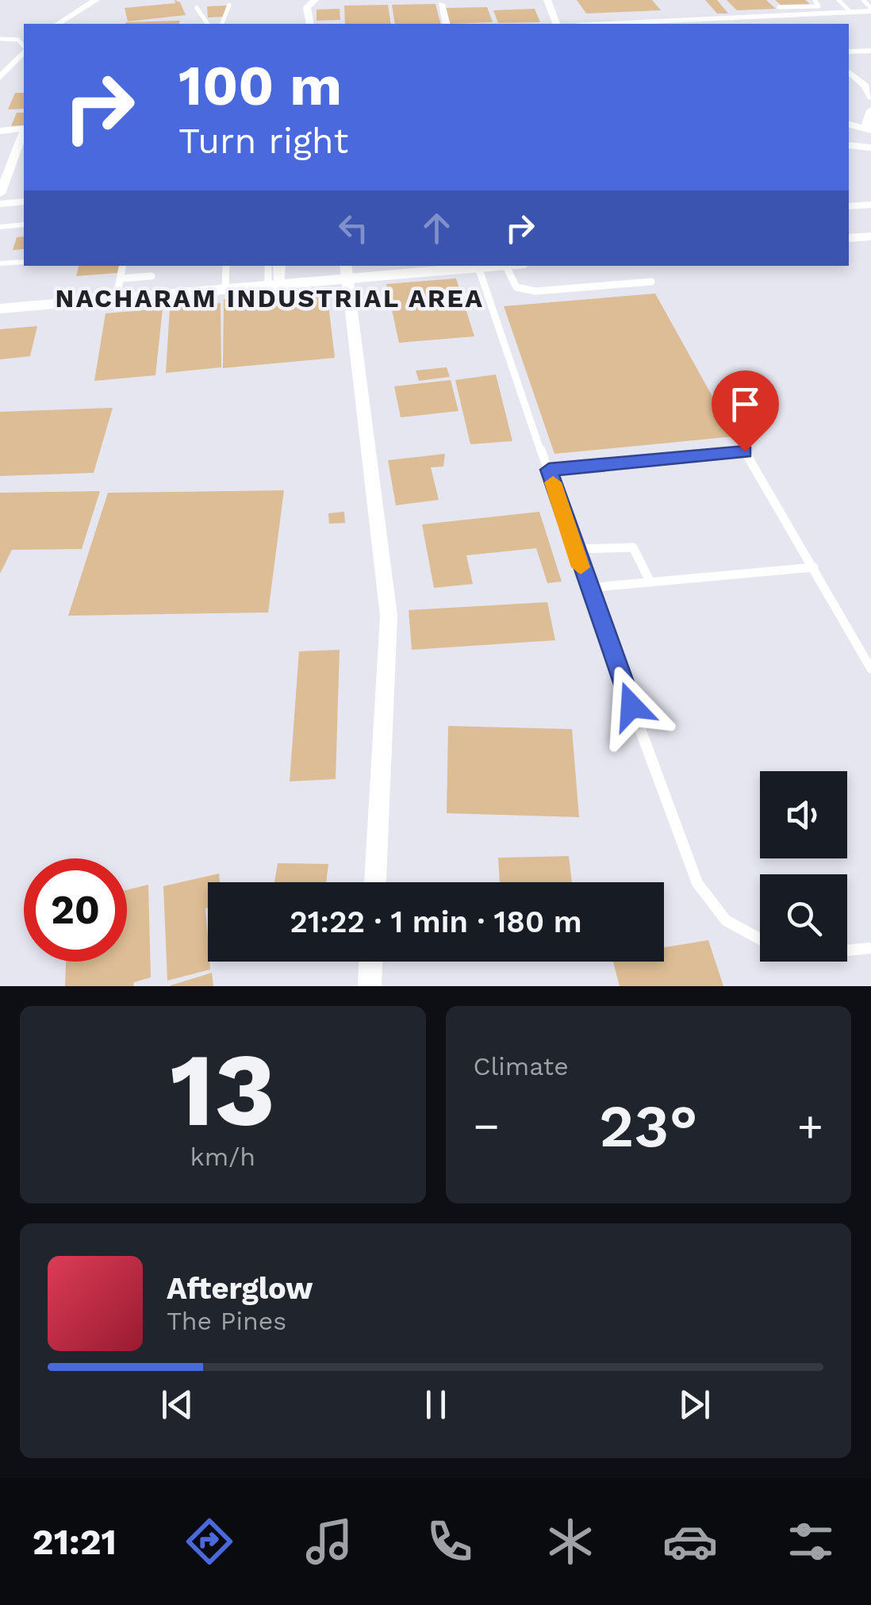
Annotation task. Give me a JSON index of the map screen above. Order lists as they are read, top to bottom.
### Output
{
  "districts": ["NACHARAM INDUSTRIAL AREA"],
  "page": {
    "turn": ["100 m", "Turn right"],
    "limit": "20",
    "trip": "21:22 · 1 min · 180 m",
    "tile": [
      ["13", "km/h"],
      "Climate"
    ],
    "heat": ["−", "23°", "+"],
    "song": ["Afterglow", "The Pines"],
    "tabs": "21:21"
  }
}
